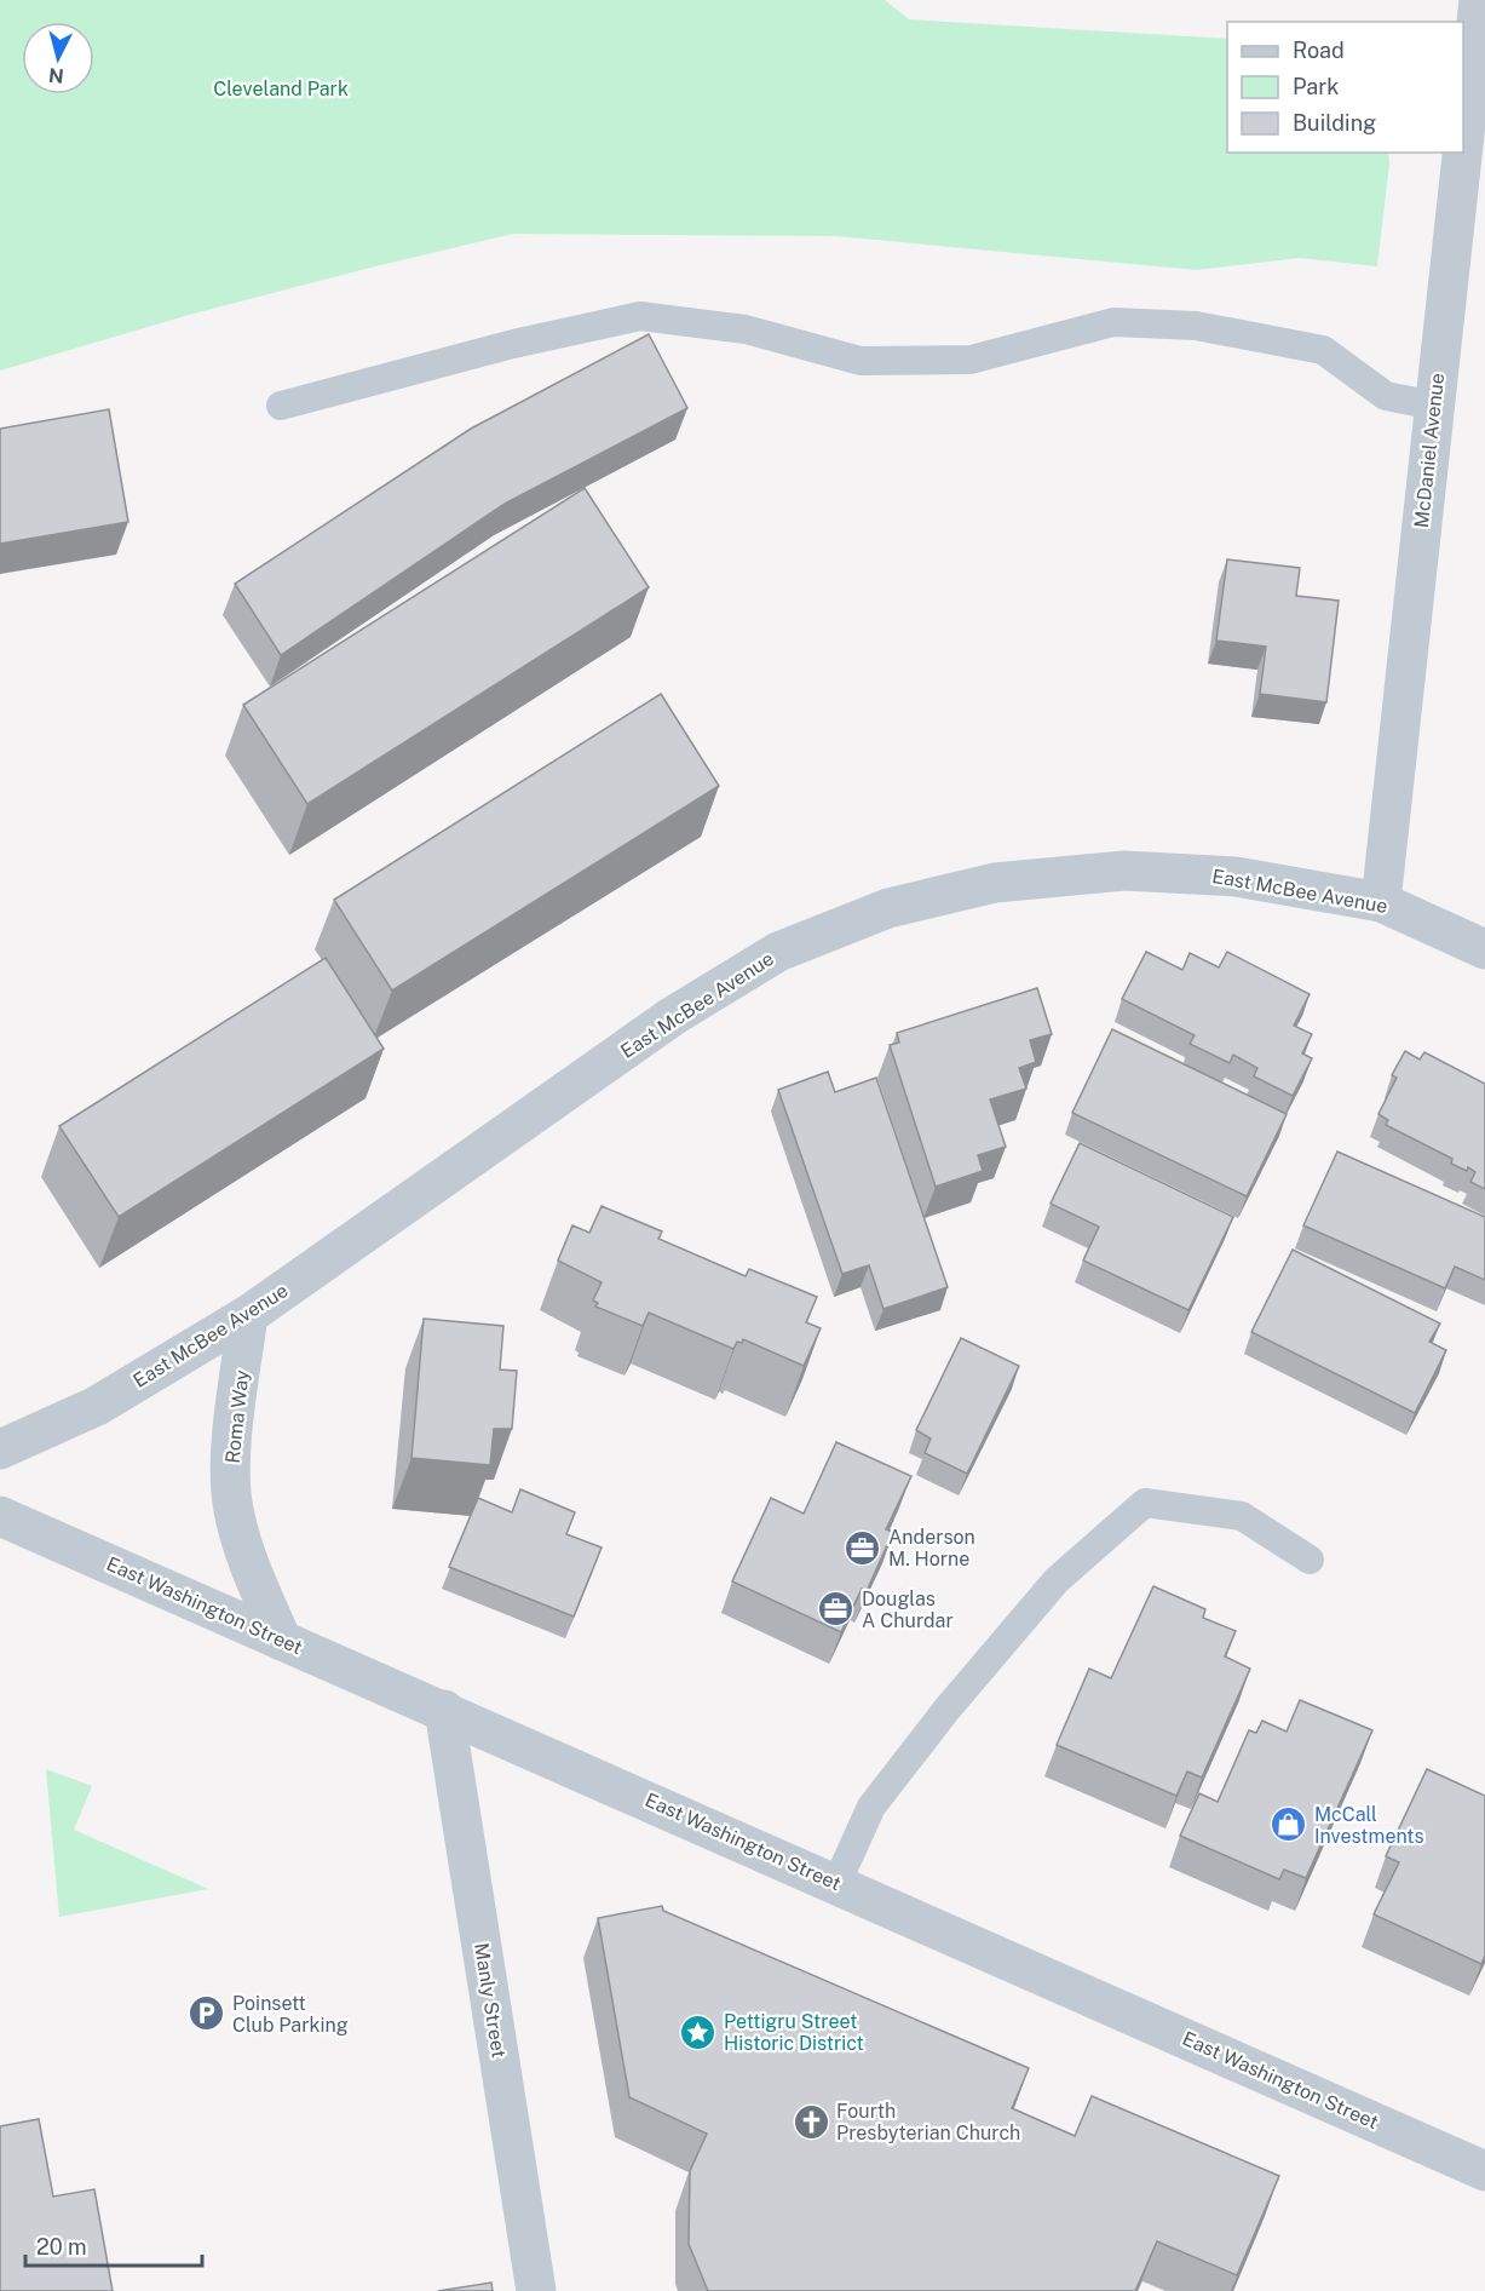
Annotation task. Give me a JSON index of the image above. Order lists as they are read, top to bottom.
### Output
{
  "streets": {
    "street": [
      "McDaniel Avenue",
      "East McBee Avenue",
      "Roma Way",
      "East Washington Street",
      "Manly Street"
    ]
  },
  "crossings": [
    ["McDaniel Avenue", "East McBee Avenue"],
    ["East McBee Avenue", "Roma Way"],
    ["Roma Way", "East Washington Street"],
    ["East Washington Street", "Manly Street"]
  ],
  "parks": ["Cleveland Park"],
  "places": {
    "office": ["Anderson M. Horne", "Douglas A Churdar"],
    "shop": ["McCall Investments"],
    "parking": ["Poinsett Club Parking"],
    "place": ["Pettigru Street Historic District"],
    "church": ["Fourth Presbyterian Church"]
  },
  "legend": ["Road", "Park", "Building"],
  "scale_bar": "20 m",
  "north": "bottom"
}
